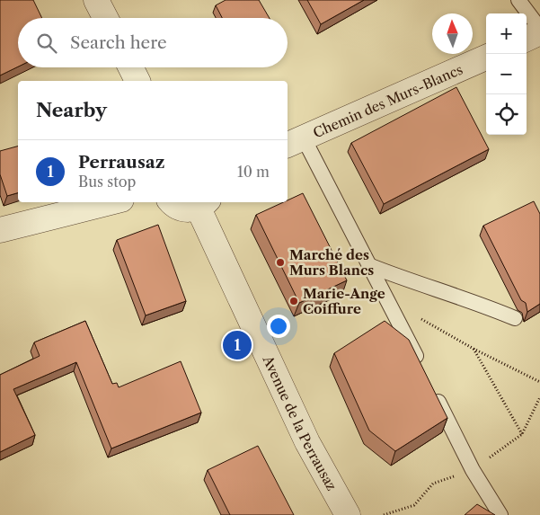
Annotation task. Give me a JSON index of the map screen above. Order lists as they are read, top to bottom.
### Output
{
  "streets": {
    "street": ["Chemin des Murs-Blancs", "Avenue de la Perrausaz"]
  },
  "places": ["Marché des Murs Blancs", "Marie-Ange Coiffure"],
  "north": "top",
  "page": {
    "map_buttons": ["+", "−"],
    "search": "Search here",
    "heading": "Nearby",
    "list": [
      {
        "mark": "1",
        "name": "Perrausaz",
        "note": "Bus stop",
        "value": "10 m"
      }
    ],
    "pins": "1"
  }
}
